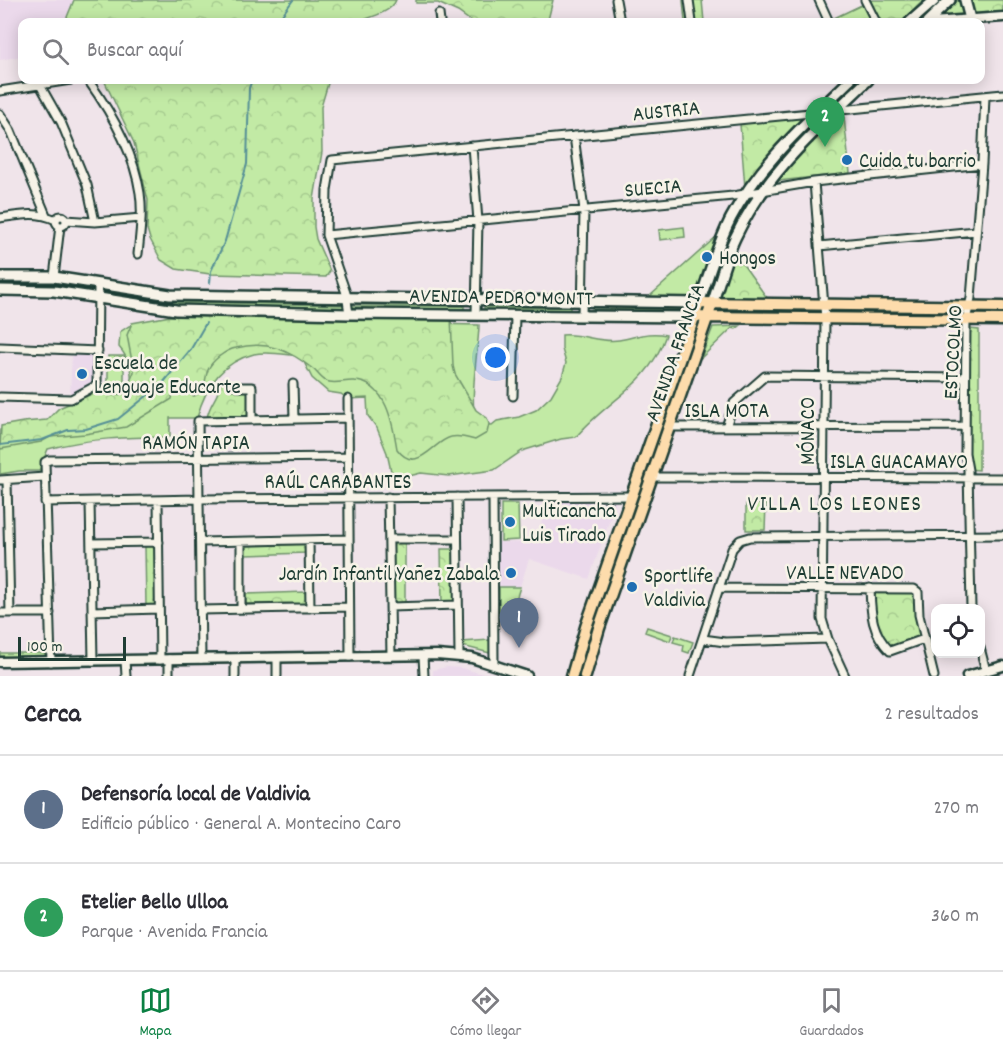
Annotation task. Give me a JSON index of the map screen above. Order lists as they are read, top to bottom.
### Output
{
  "streets": {
    "main road": ["AVENIDA PEDRO MONTT", "AVENIDA FRANCIA"],
    "street": [
      "AUSTRIA",
      "SUECIA",
      "ESTOCOLMO",
      "ISLA MOTA",
      "MÓNACO",
      "RAMÓN TAPIA",
      "ISLA GUACAMAYO",
      "RAÚL CARABANTES",
      "VALLE NEVADO"
    ]
  },
  "crossings": [
    ["AUSTRIA", "SUECIA"],
    ["AUSTRIA", "AVENIDA FRANCIA"],
    ["AUSTRIA", "ESTOCOLMO"],
    ["SUECIA", "AVENIDA FRANCIA"],
    ["SUECIA", "ESTOCOLMO"],
    ["SUECIA", "MÓNACO"],
    ["AVENIDA PEDRO MONTT", "AVENIDA FRANCIA"],
    ["AVENIDA PEDRO MONTT", "ESTOCOLMO"],
    ["AVENIDA PEDRO MONTT", "MÓNACO"],
    ["AVENIDA FRANCIA", "ISLA MOTA"],
    ["AVENIDA FRANCIA", "ISLA GUACAMAYO"],
    ["AVENIDA FRANCIA", "RAÚL CARABANTES"],
    ["ESTOCOLMO", "ISLA MOTA"],
    ["ESTOCOLMO", "ISLA GUACAMAYO"],
    ["ISLA MOTA", "MÓNACO"],
    ["MÓNACO", "ISLA GUACAMAYO"],
    ["MÓNACO", "VALLE NEVADO"]
  ],
  "districts": ["VILLA LOS LEONES"],
  "places": [
    "Cuida tu barrio",
    "Hongos",
    "Escuela de Lenguaje Educarte",
    "Multicancha Luis Tirado",
    "Jardín Infantil Yañez Zabala",
    "Sportlife Valdivia"
  ],
  "scale_bar": "100 m",
  "page": {
    "search": "Buscar aquí",
    "pins": ["2", "1"],
    "scale": "100 m",
    "heading": ["Cerca", "2 resultados"],
    "list": [
      {
        "mark": "1",
        "name": "Defensoría local de Valdivia",
        "note": "Edificio público · General A. Montecino Caro",
        "value": "270 m"
      },
      {
        "mark": "2",
        "name": "Etelier Bello Ulloa",
        "note": "Parque · Avenida Francia",
        "value": "360 m"
      }
    ],
    "nav": ["Mapa", "Cómo llegar", "Guardados"]
  }
}
